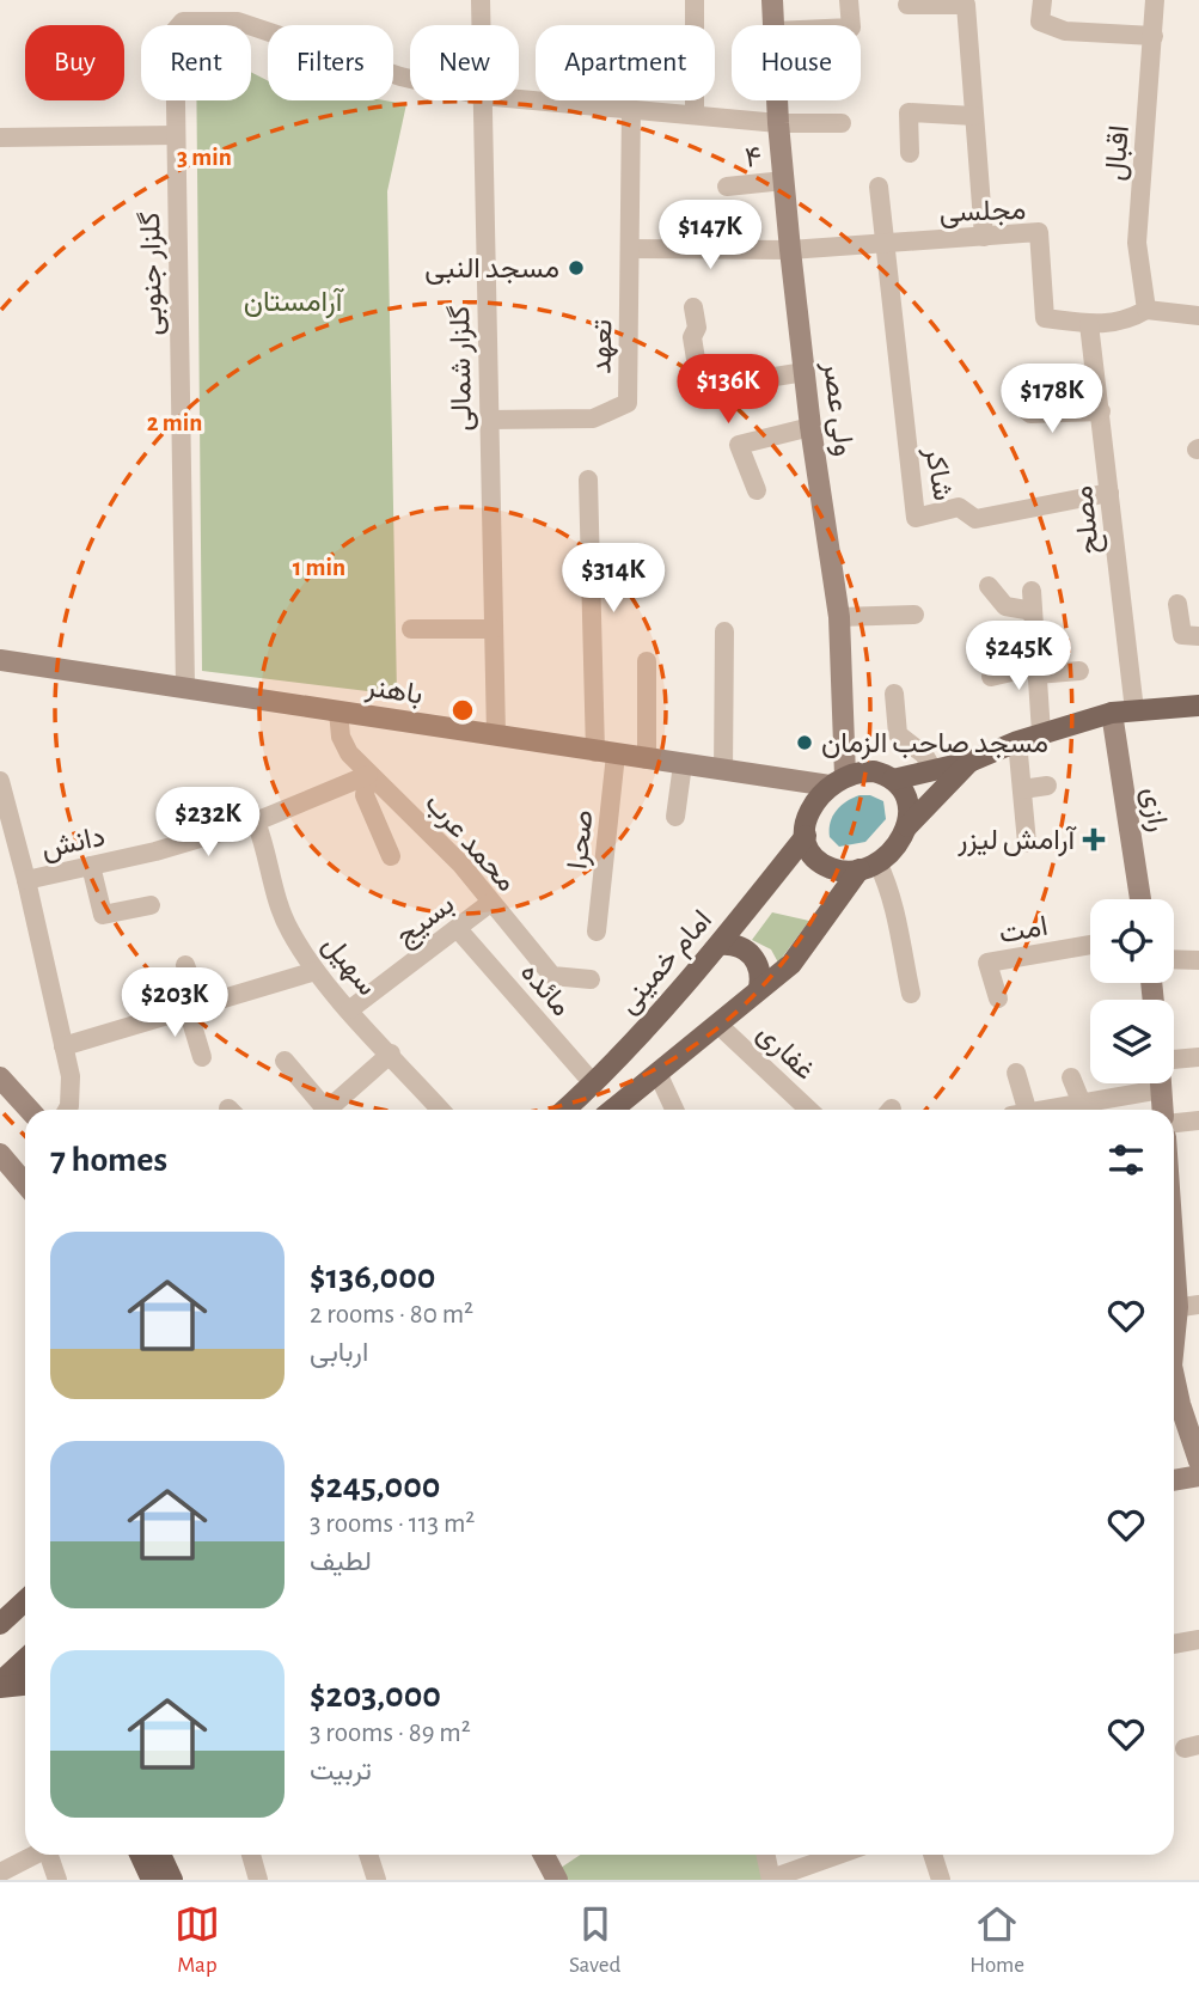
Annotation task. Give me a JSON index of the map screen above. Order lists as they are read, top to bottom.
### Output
{
  "streets": {
    "main road": ["امام خمینی"],
    "street": [
      "اقبال",
      "۴",
      "مجلسی",
      "گلزار جنوبی",
      "تعهد",
      "گلزار شمالی",
      "ولی عصر",
      "شاکر",
      "مصلح",
      "باهنر",
      "رازی",
      "صحرا",
      "دانش",
      "محمد عرب",
      "بسیج",
      "امت",
      "سهیل",
      "مائده",
      "غفاری"
    ]
  },
  "crossings": [
    ["اقبال", "مجلسی"],
    ["۴", "ولی عصر"],
    ["مجلسی", "ولی عصر"],
    ["مجلسی", "شاکر"],
    ["مجلسی", "مصلح"],
    ["گلزار جنوبی", "تعهد"],
    ["گلزار جنوبی", "ولی عصر"],
    ["گلزار جنوبی", "باهنر"],
    ["تعهد", "گلزار شمالی"],
    ["گلزار شمالی", "باهنر"],
    ["ولی عصر", "باهنر"],
    ["ولی عصر", "امام خمینی"],
    ["شاکر", "مصلح"],
    ["باهنر", "صحرا"],
    ["باهنر", "محمد عرب"],
    ["باهنر", "امام خمینی"],
    ["دانش", "محمد عرب"],
    ["دانش", "سهیل"],
    ["محمد عرب", "بسیج"],
    ["بسیج", "سهیل"],
    ["بسیج", "مائده"],
    ["امام خمینی", "مائده"]
  ],
  "parks": ["آرامستان"],
  "places": {
    "other": ["مسجد النبی", "مسجد صاحب الزمان"],
    "health": ["آرامش لیزر"]
  },
  "page": {
    "chip": [
      "Buy",
      "Rent",
      "Filters",
      "New",
      "Apartment",
      "House"
    ],
    "price": [
      "$147K",
      "$136K",
      "$178K",
      "$314K",
      "$245K",
      "$232K",
      "$203K"
    ],
    "heading": "7 homes",
    "list": [
      {
        "name": "$136,000",
        "note": "2 rooms · 80 m² · اربابی"
      },
      {
        "name": "$245,000",
        "note": "3 rooms · 113 m² · لطیف"
      },
      {
        "name": "$203,000",
        "note": "3 rooms · 89 m² · تربیت"
      }
    ],
    "tabs": ["Map", "Saved", "Home"]
  },
  "rings": ["3 min", "2 min", "1 min"]
}
